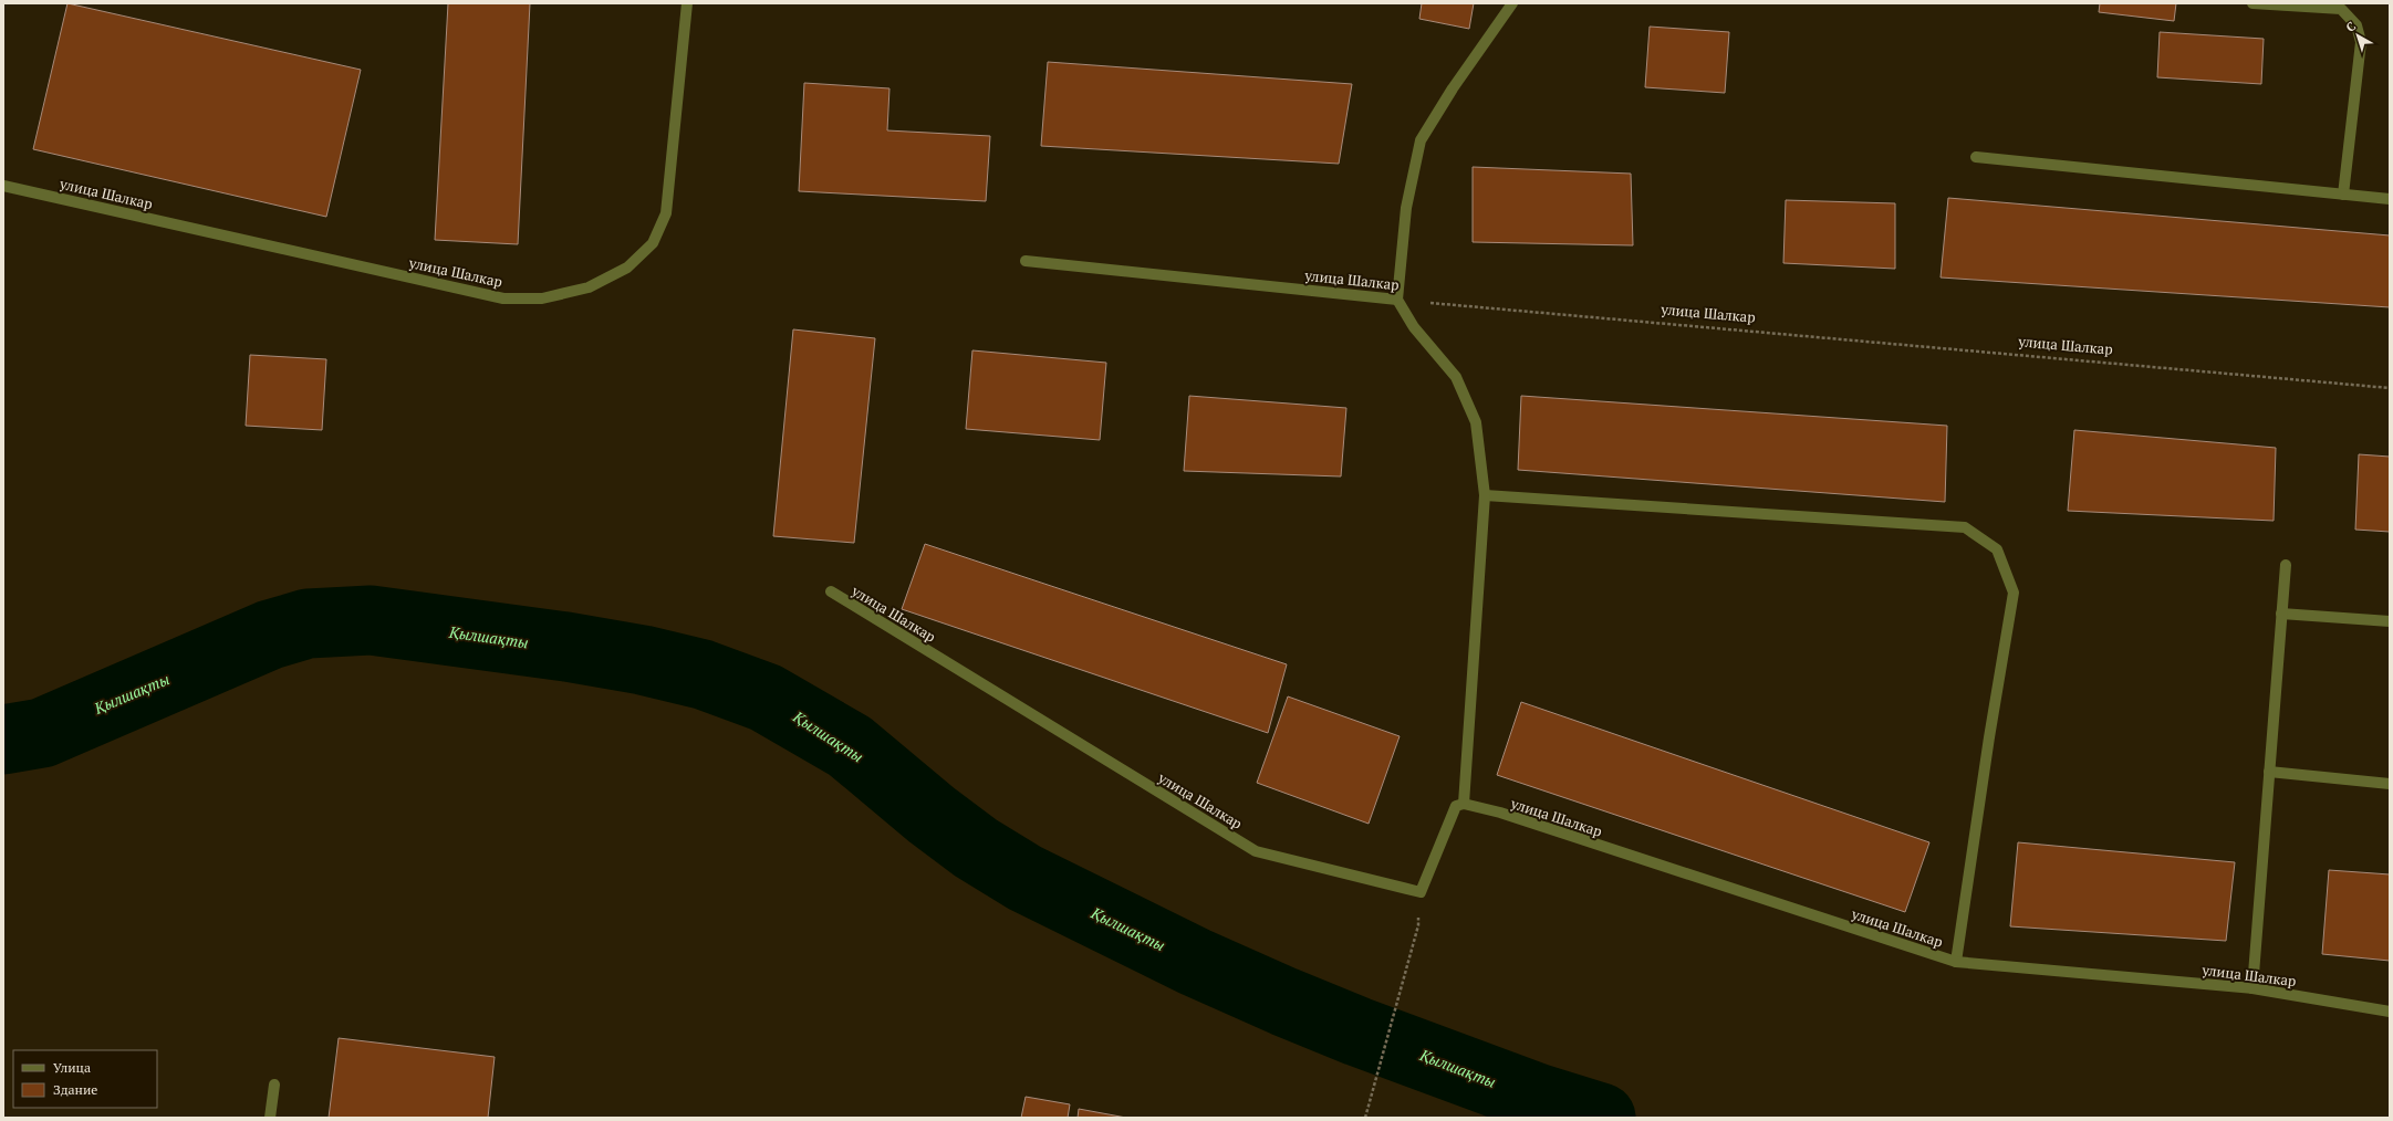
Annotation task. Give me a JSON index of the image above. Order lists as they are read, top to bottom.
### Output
{
  "streets": {
    "street": ["улица Шалкар"]
  },
  "water": ["Қылшақты"],
  "legend": ["Улица", "Здание"],
  "north": "top left"
}
